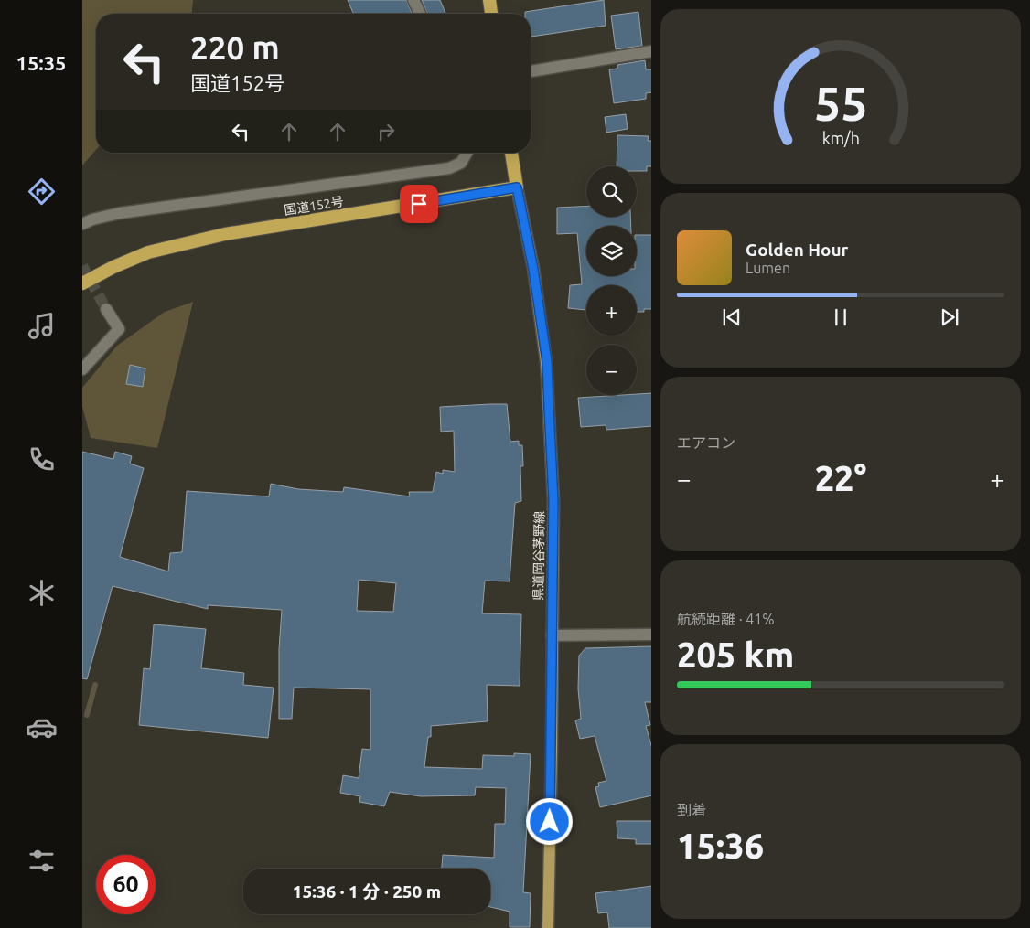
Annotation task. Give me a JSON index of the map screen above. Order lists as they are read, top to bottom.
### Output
{
  "streets": {
    "highway": ["国道152号"],
    "main road": ["県道岡谷茅野線"]
  },
  "crossings": [
    ["国道152号", "県道岡谷茅野線"]
  ],
  "page": {
    "tabs": "15:35",
    "turn": ["220 m", "国道152号"],
    "map_buttons": ["+", "−"],
    "song": ["Golden Hour", "Lumen"],
    "tile": [
      "エアコン",
      ["航続距離 · 41%", "205 km"],
      ["到着", "15:36"]
    ],
    "heat": ["−", "22°", "+"],
    "limit": "60",
    "trip": "15:36 · 1 分 · 250 m",
    "gauge": ["55", "km/h"]
  }
}
